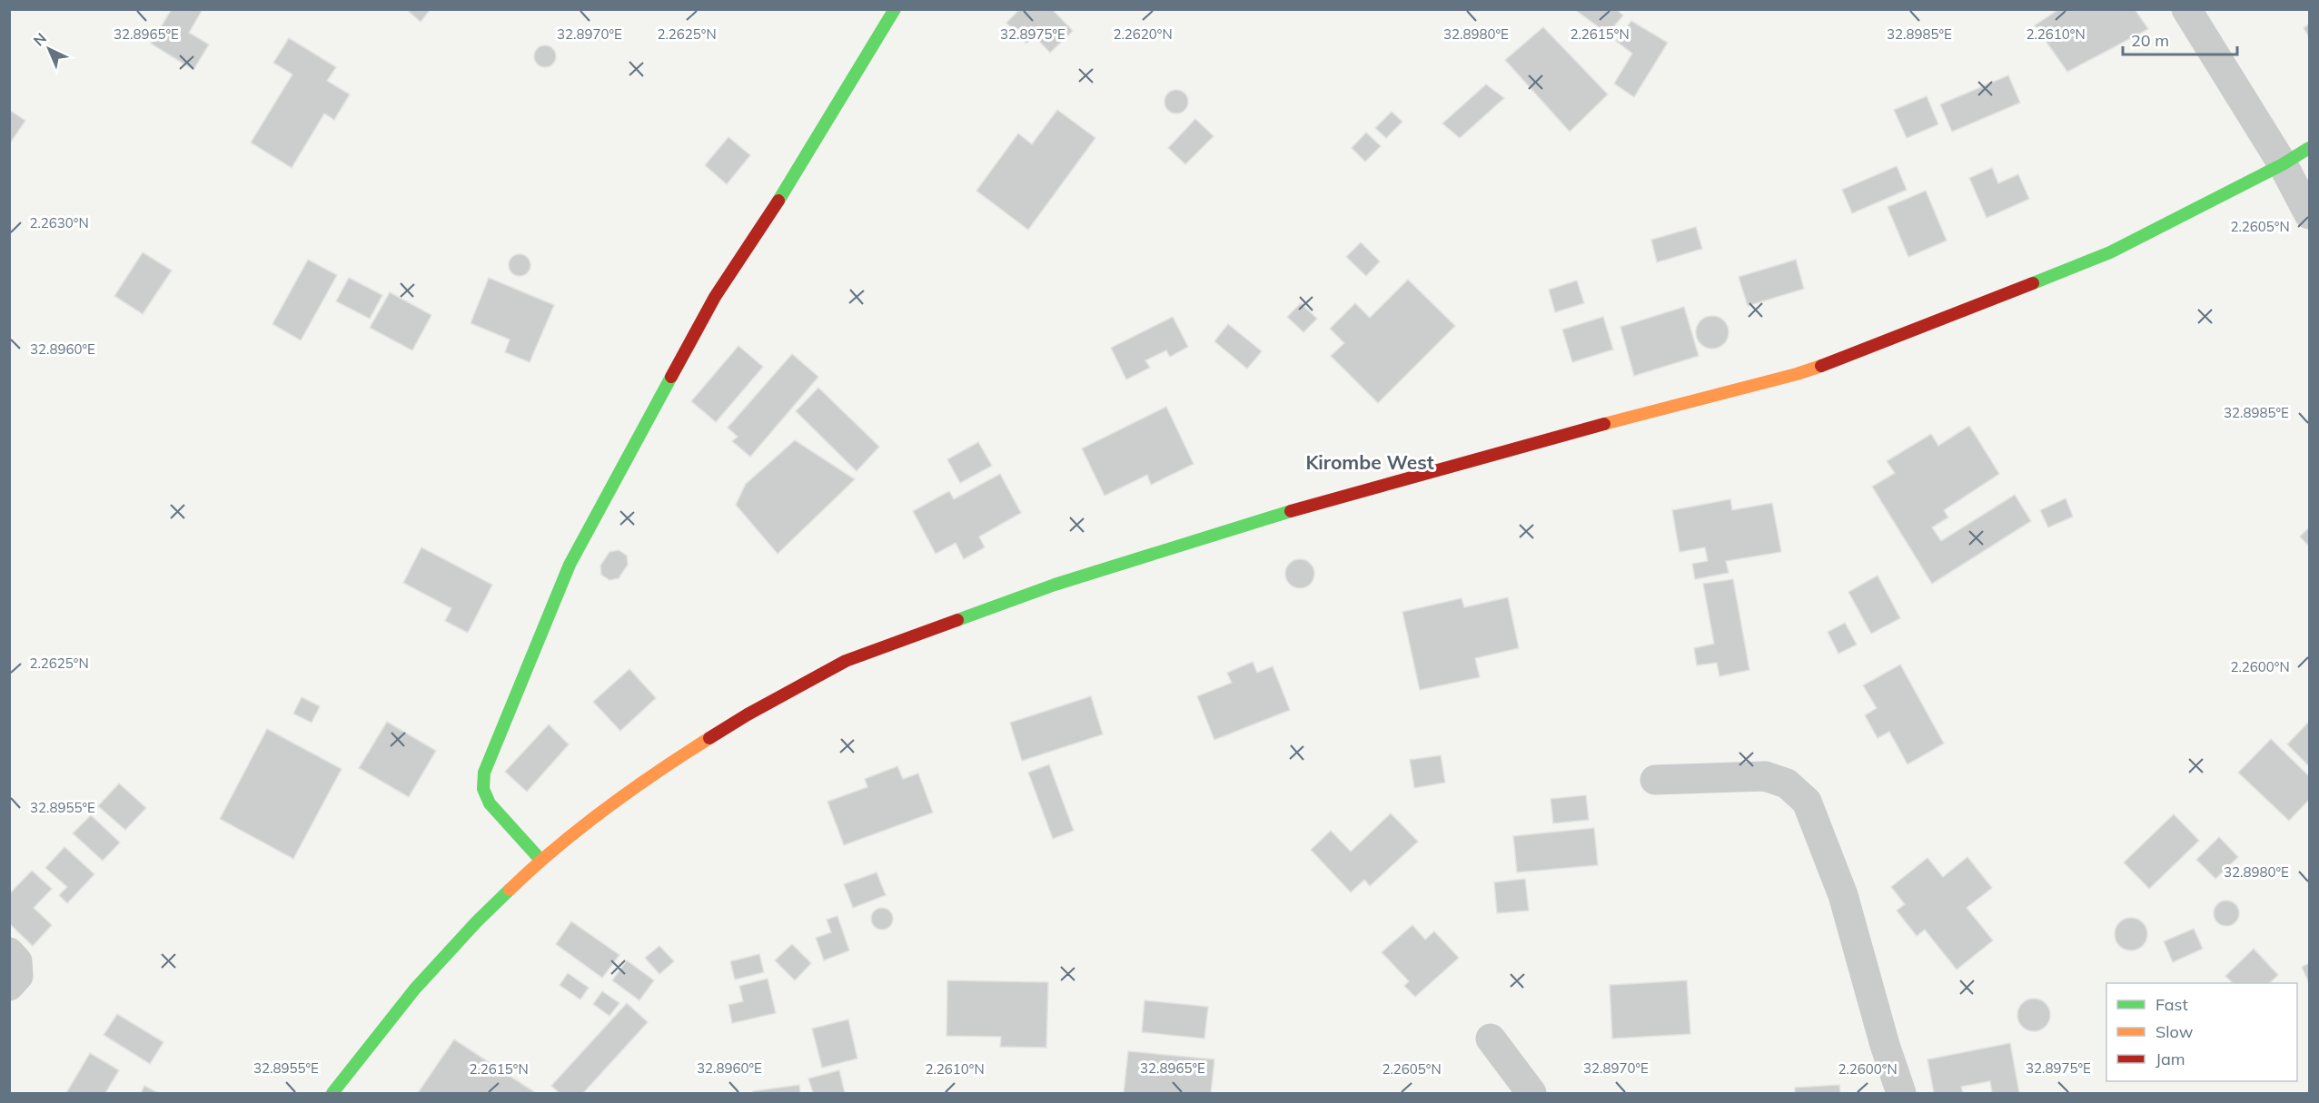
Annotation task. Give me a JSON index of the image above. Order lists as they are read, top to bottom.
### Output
{
  "districts": ["Kirombe West"],
  "legend": ["Fast", "Slow", "Jam"],
  "scale_bar": "20 m",
  "north": "top left",
  "coordinates": [
    "2.2625°N",
    "2.2620°N",
    "2.2615°N",
    "2.2610°N",
    "32.8965°E",
    "32.8970°E",
    "32.8975°E",
    "32.8980°E",
    "32.8985°E",
    "2.2630°N",
    "2.2605°N",
    "32.8960°E",
    "2.2600°N",
    "32.8955°E"
  ]
}
